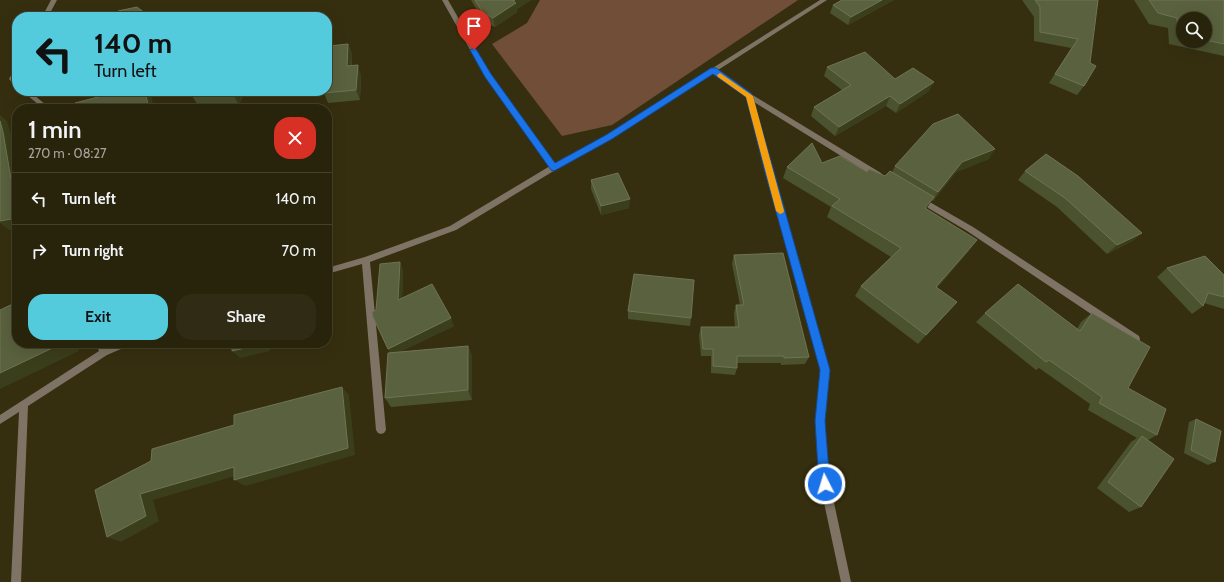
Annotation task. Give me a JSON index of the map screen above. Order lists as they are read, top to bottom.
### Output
{
  "page": {
    "turn": ["140 m", "Turn left"],
    "heading": ["1 min", "270 m · 08:27"],
    "list": [
      {
        "name": "Turn left",
        "value": "140 m"
      },
      {
        "name": "Turn right",
        "value": "70 m"
      }
    ],
    "buttons": ["Exit", "Share"]
  }
}
